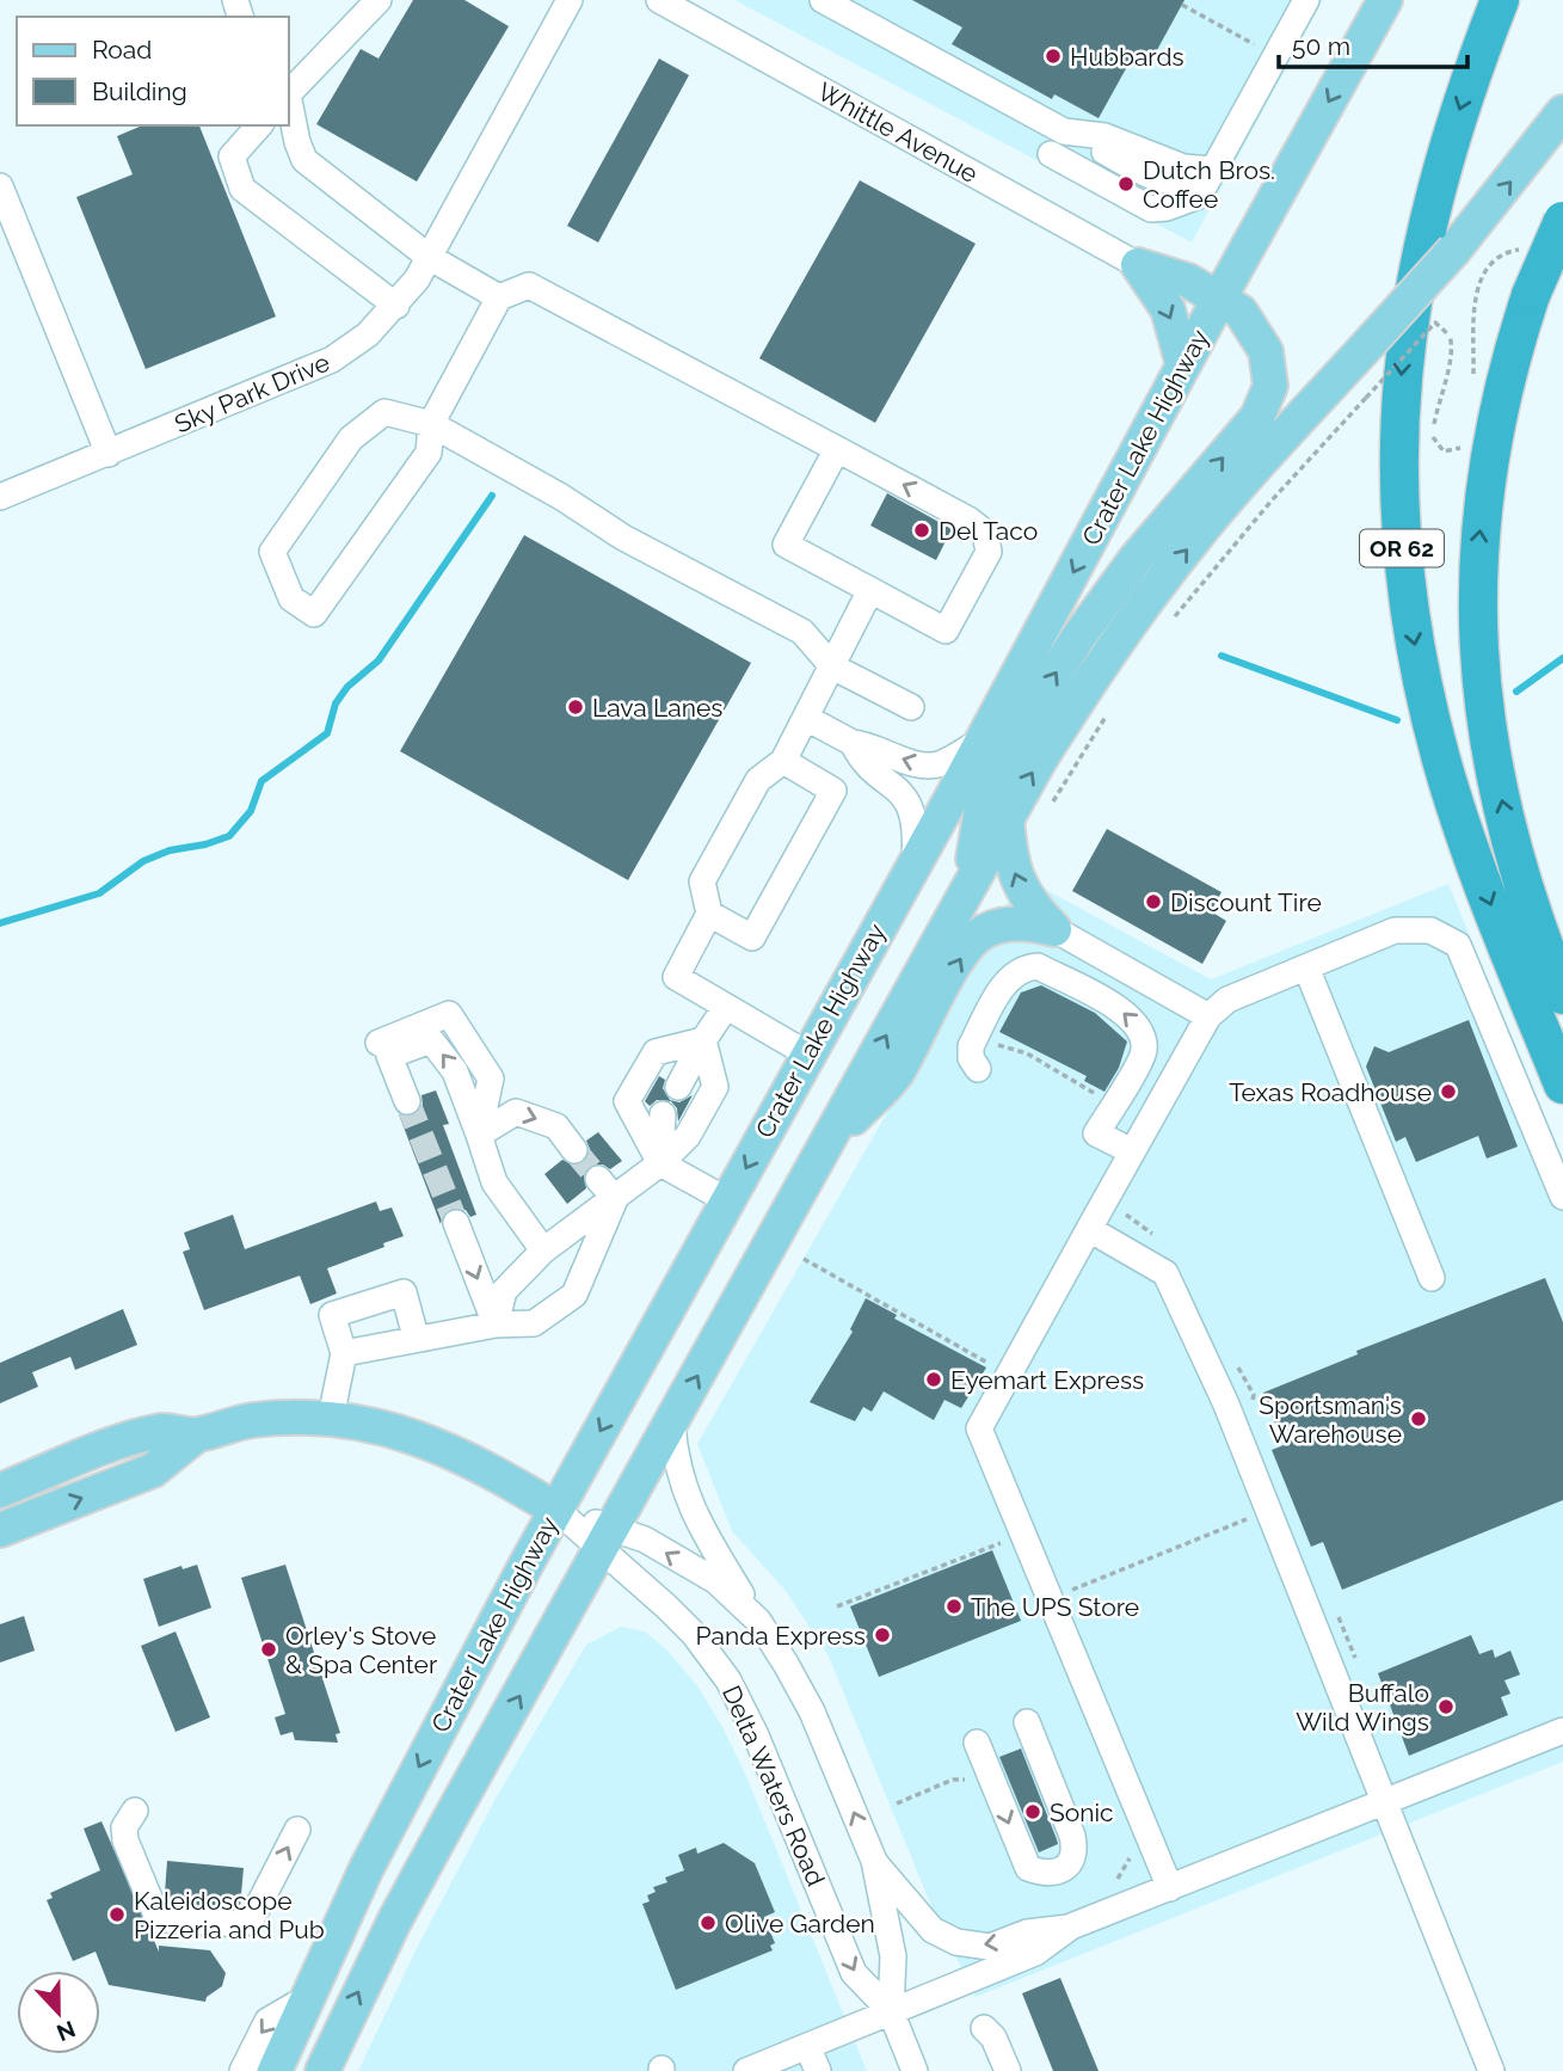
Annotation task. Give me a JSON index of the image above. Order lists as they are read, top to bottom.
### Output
{
  "streets": {
    "highway": ["OR 62"],
    "main road": ["Crater Lake Highway", "Delta Waters Road"],
    "street": ["Whittle Avenue", "Sky Park Drive"]
  },
  "crossings": [
    ["Crater Lake Highway", "Delta Waters Road"]
  ],
  "places": [
    "Hubbards",
    "Dutch Bros. Coffee",
    "Del Taco",
    "Lava Lanes",
    "Discount Tire",
    "Texas Roadhouse",
    "Eyemart Express",
    "Sportsman's Warehouse",
    "The UPS Store",
    "Panda Express",
    "Orley's Stove & Spa Center",
    "Buffalo Wild Wings",
    "Sonic",
    "Kaleidoscope Pizzeria and Pub",
    "Olive Garden"
  ],
  "legend": ["Road", "Building"],
  "scale_bar": "50 m",
  "north": "bottom"
}
